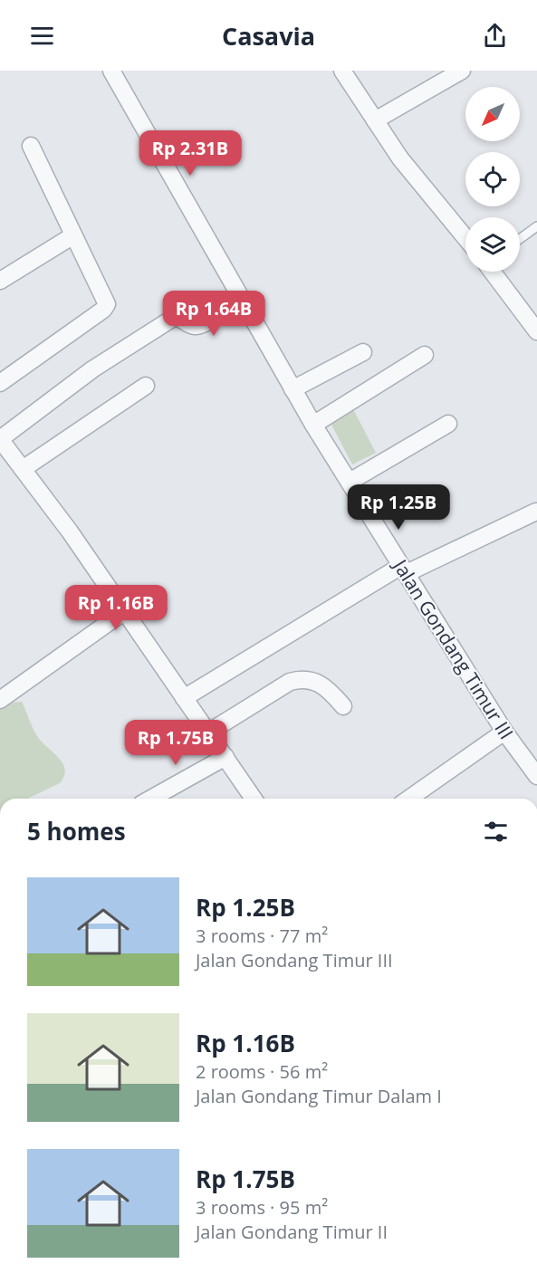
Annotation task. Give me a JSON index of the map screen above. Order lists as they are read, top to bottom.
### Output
{
  "streets": {
    "street": ["Jalan Gondang Timur III"]
  },
  "north": "bottom left",
  "page": {
    "header": "Casavia",
    "price": [
      "Rp 2.31B",
      "Rp 1.64B",
      "Rp 1.25B",
      "Rp 1.16B",
      "Rp 1.75B"
    ],
    "heading": "5 homes",
    "list": [
      {
        "name": "Rp 1.25B",
        "note": "3 rooms · 77 m² · Jalan Gondang Timur III"
      },
      {
        "name": "Rp 1.16B",
        "note": "2 rooms · 56 m² · Jalan Gondang Timur Dalam I"
      },
      {
        "name": "Rp 1.75B",
        "note": "3 rooms · 95 m² · Jalan Gondang Timur II"
      }
    ]
  }
}
